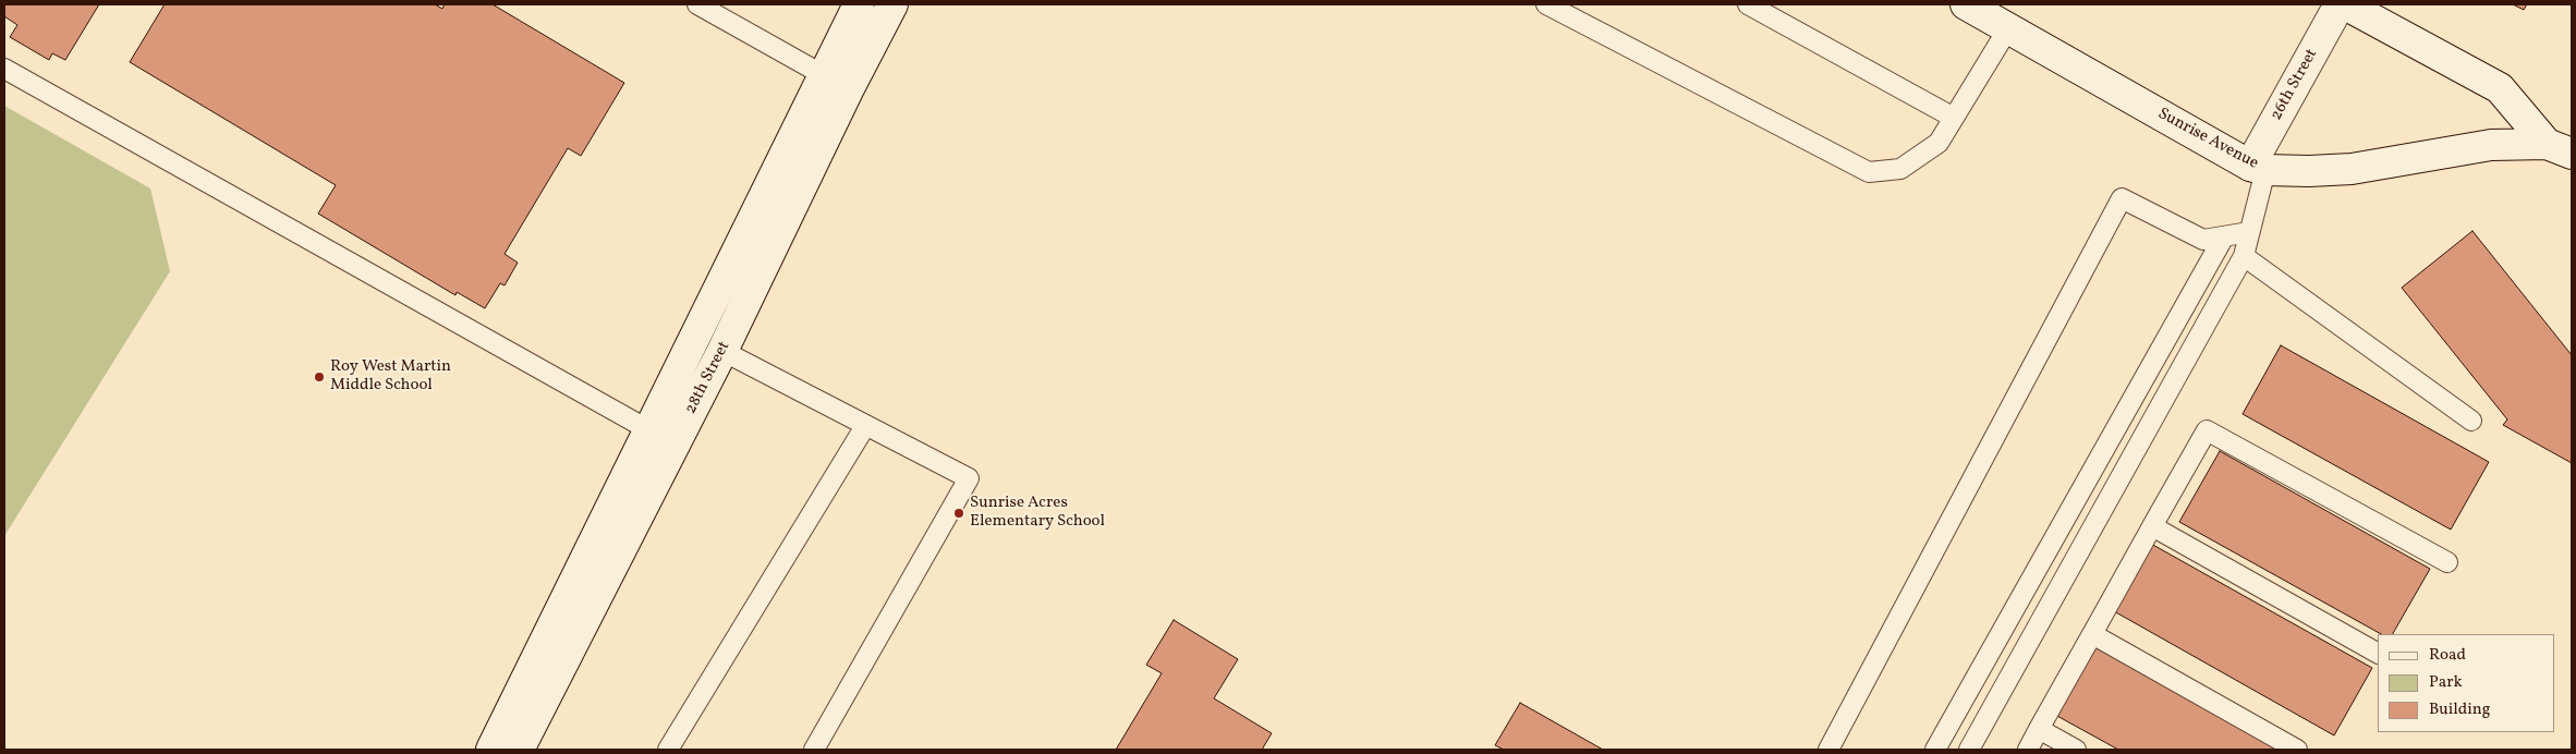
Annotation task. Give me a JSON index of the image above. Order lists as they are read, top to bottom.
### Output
{
  "streets": {
    "street": ["26th Street", "Sunrise Avenue", "28th Street"]
  },
  "crossings": [
    ["26th Street", "Sunrise Avenue"]
  ],
  "places": ["Roy West Martin Middle School", "Sunrise Acres Elementary School"],
  "legend": ["Road", "Park", "Building"]
}
